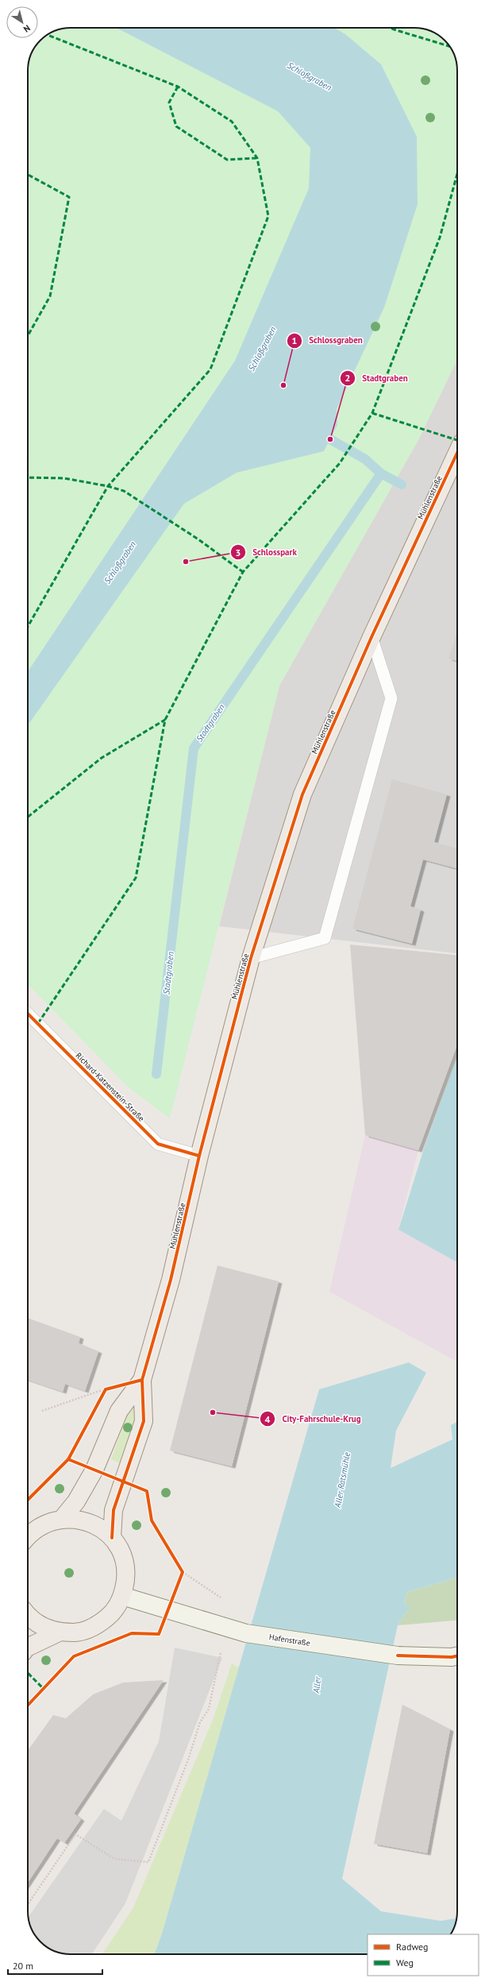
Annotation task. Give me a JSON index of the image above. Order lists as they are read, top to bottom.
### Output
{
  "streets": {
    "main road": ["Mühlenstraße"],
    "street": ["Hafenstraße"],
    "lane": ["Richard-Katzenstein-Straße"]
  },
  "crossings": [
    ["Mühlenstraße", "Richard-Katzenstein-Straße"]
  ],
  "water": [
    "Schloßgraben",
    "Stadtgraben",
    "Aller Ratsmühle",
    "Aller"
  ],
  "places": [
    "Schlossgraben",
    "Stadtgraben",
    "Schlosspark",
    "City-Fahrschule-Krug"
  ],
  "legend": ["Radweg", "Weg"],
  "scale_bar": "20 m",
  "north": "bottom right"
}
